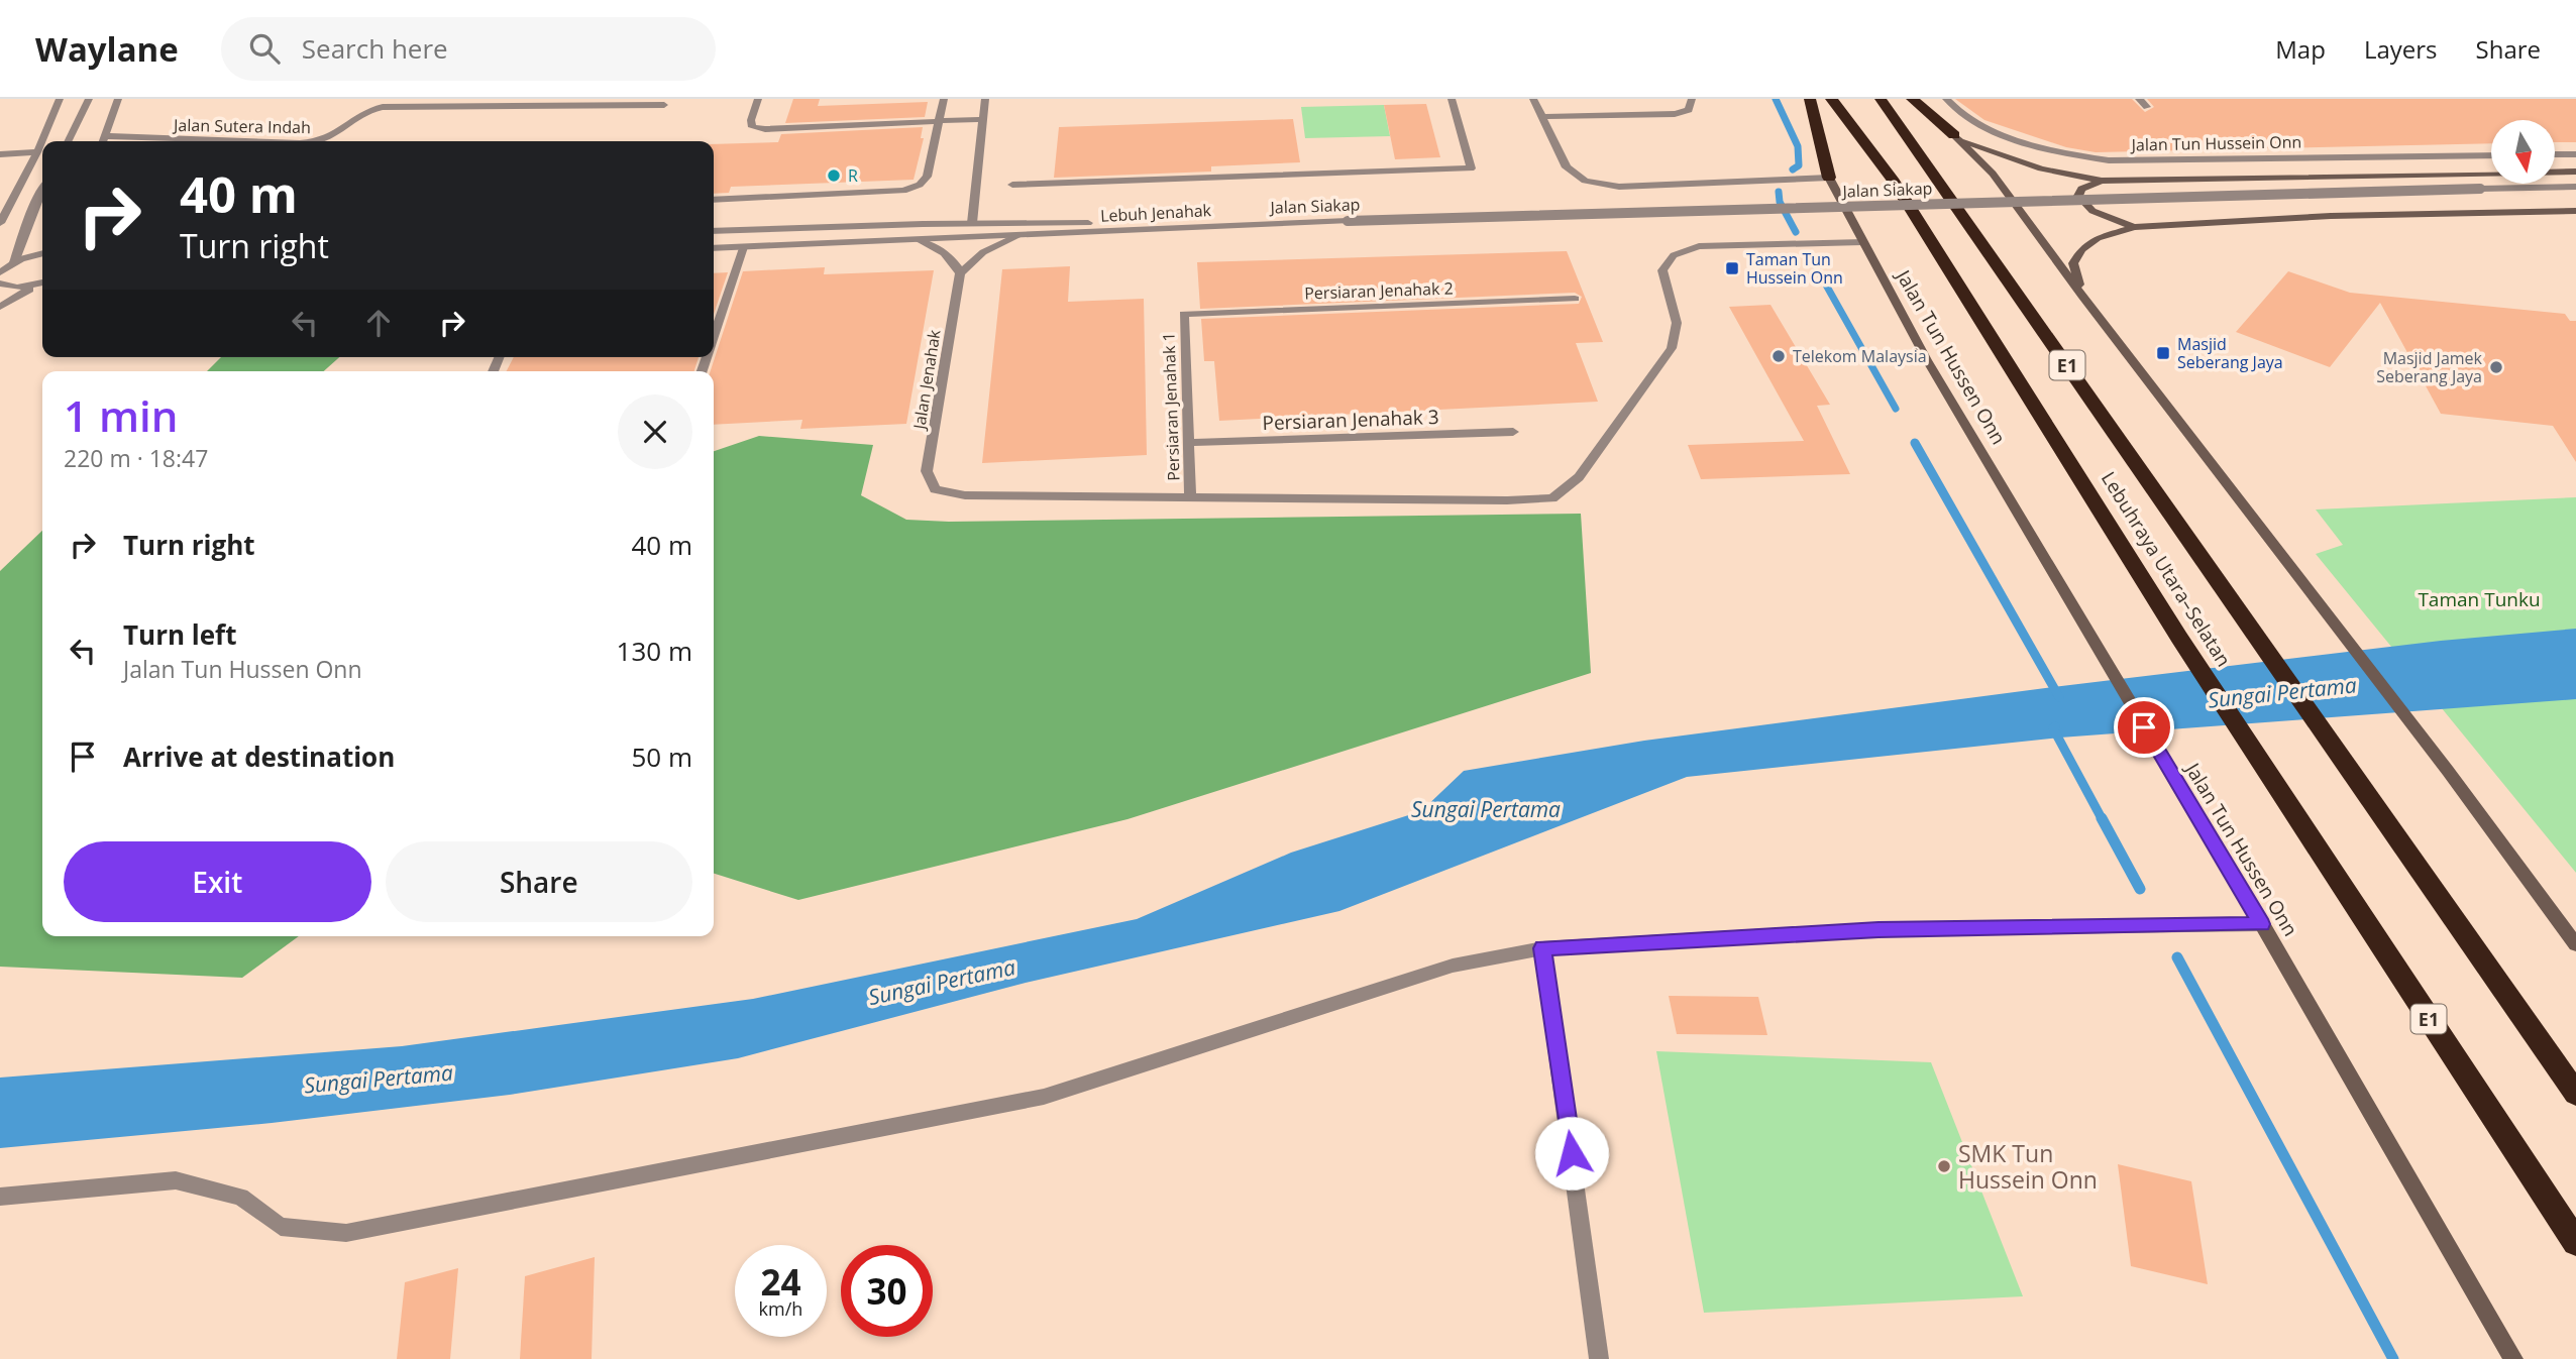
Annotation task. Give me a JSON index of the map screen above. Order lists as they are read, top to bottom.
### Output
{
  "streets": {
    "highway": ["E1", "Lebuhraya Utara–Selatan"],
    "main road": ["Jalan Tun Hussen Onn"],
    "street": [
      "Jalan Sutera Indah",
      "Jalan Tun Hussein Onn",
      "Jalan Siakap",
      "Lebuh Jenahak",
      "Persiaran Jenahak 2",
      "Jalan Jenahak",
      "Persiaran Jenahak 1",
      "Persiaran Jenahak 3"
    ]
  },
  "crossings": [
    ["Jalan Siakap", "Lebuh Jenahak"],
    ["Persiaran Jenahak 2", "Persiaran Jenahak 1"],
    ["Jalan Jenahak", "Persiaran Jenahak 1"],
    ["Persiaran Jenahak 1", "Persiaran Jenahak 3"]
  ],
  "water": ["Sungai Pertama"],
  "parks": ["Taman Tunku"],
  "places": {
    "other": [
      "R",
      "Telekom Malaysia",
      "Masjid Jamek Seberang Jaya",
      "SMK Tun Hussein Onn"
    ],
    "transit": ["Taman Tun Hussein Onn", "Masjid Seberang Jaya"]
  },
  "north": "bottom",
  "page": {
    "header": "Waylane",
    "search": "Search here",
    "nav": ["Map", "Layers", "Share"],
    "turn": ["40 m", "Turn right"],
    "heading": ["1 min", "220 m · 18:47"],
    "list": [
      {
        "name": "Turn right",
        "value": "40 m"
      },
      {
        "name": "Turn left",
        "note": "Jalan Tun Hussen Onn",
        "value": "130 m"
      },
      {
        "name": "Arrive at destination",
        "value": "50 m"
      }
    ],
    "buttons": ["Exit", "Share"],
    "speed": "24 km/h",
    "limit": "30"
  }
}
